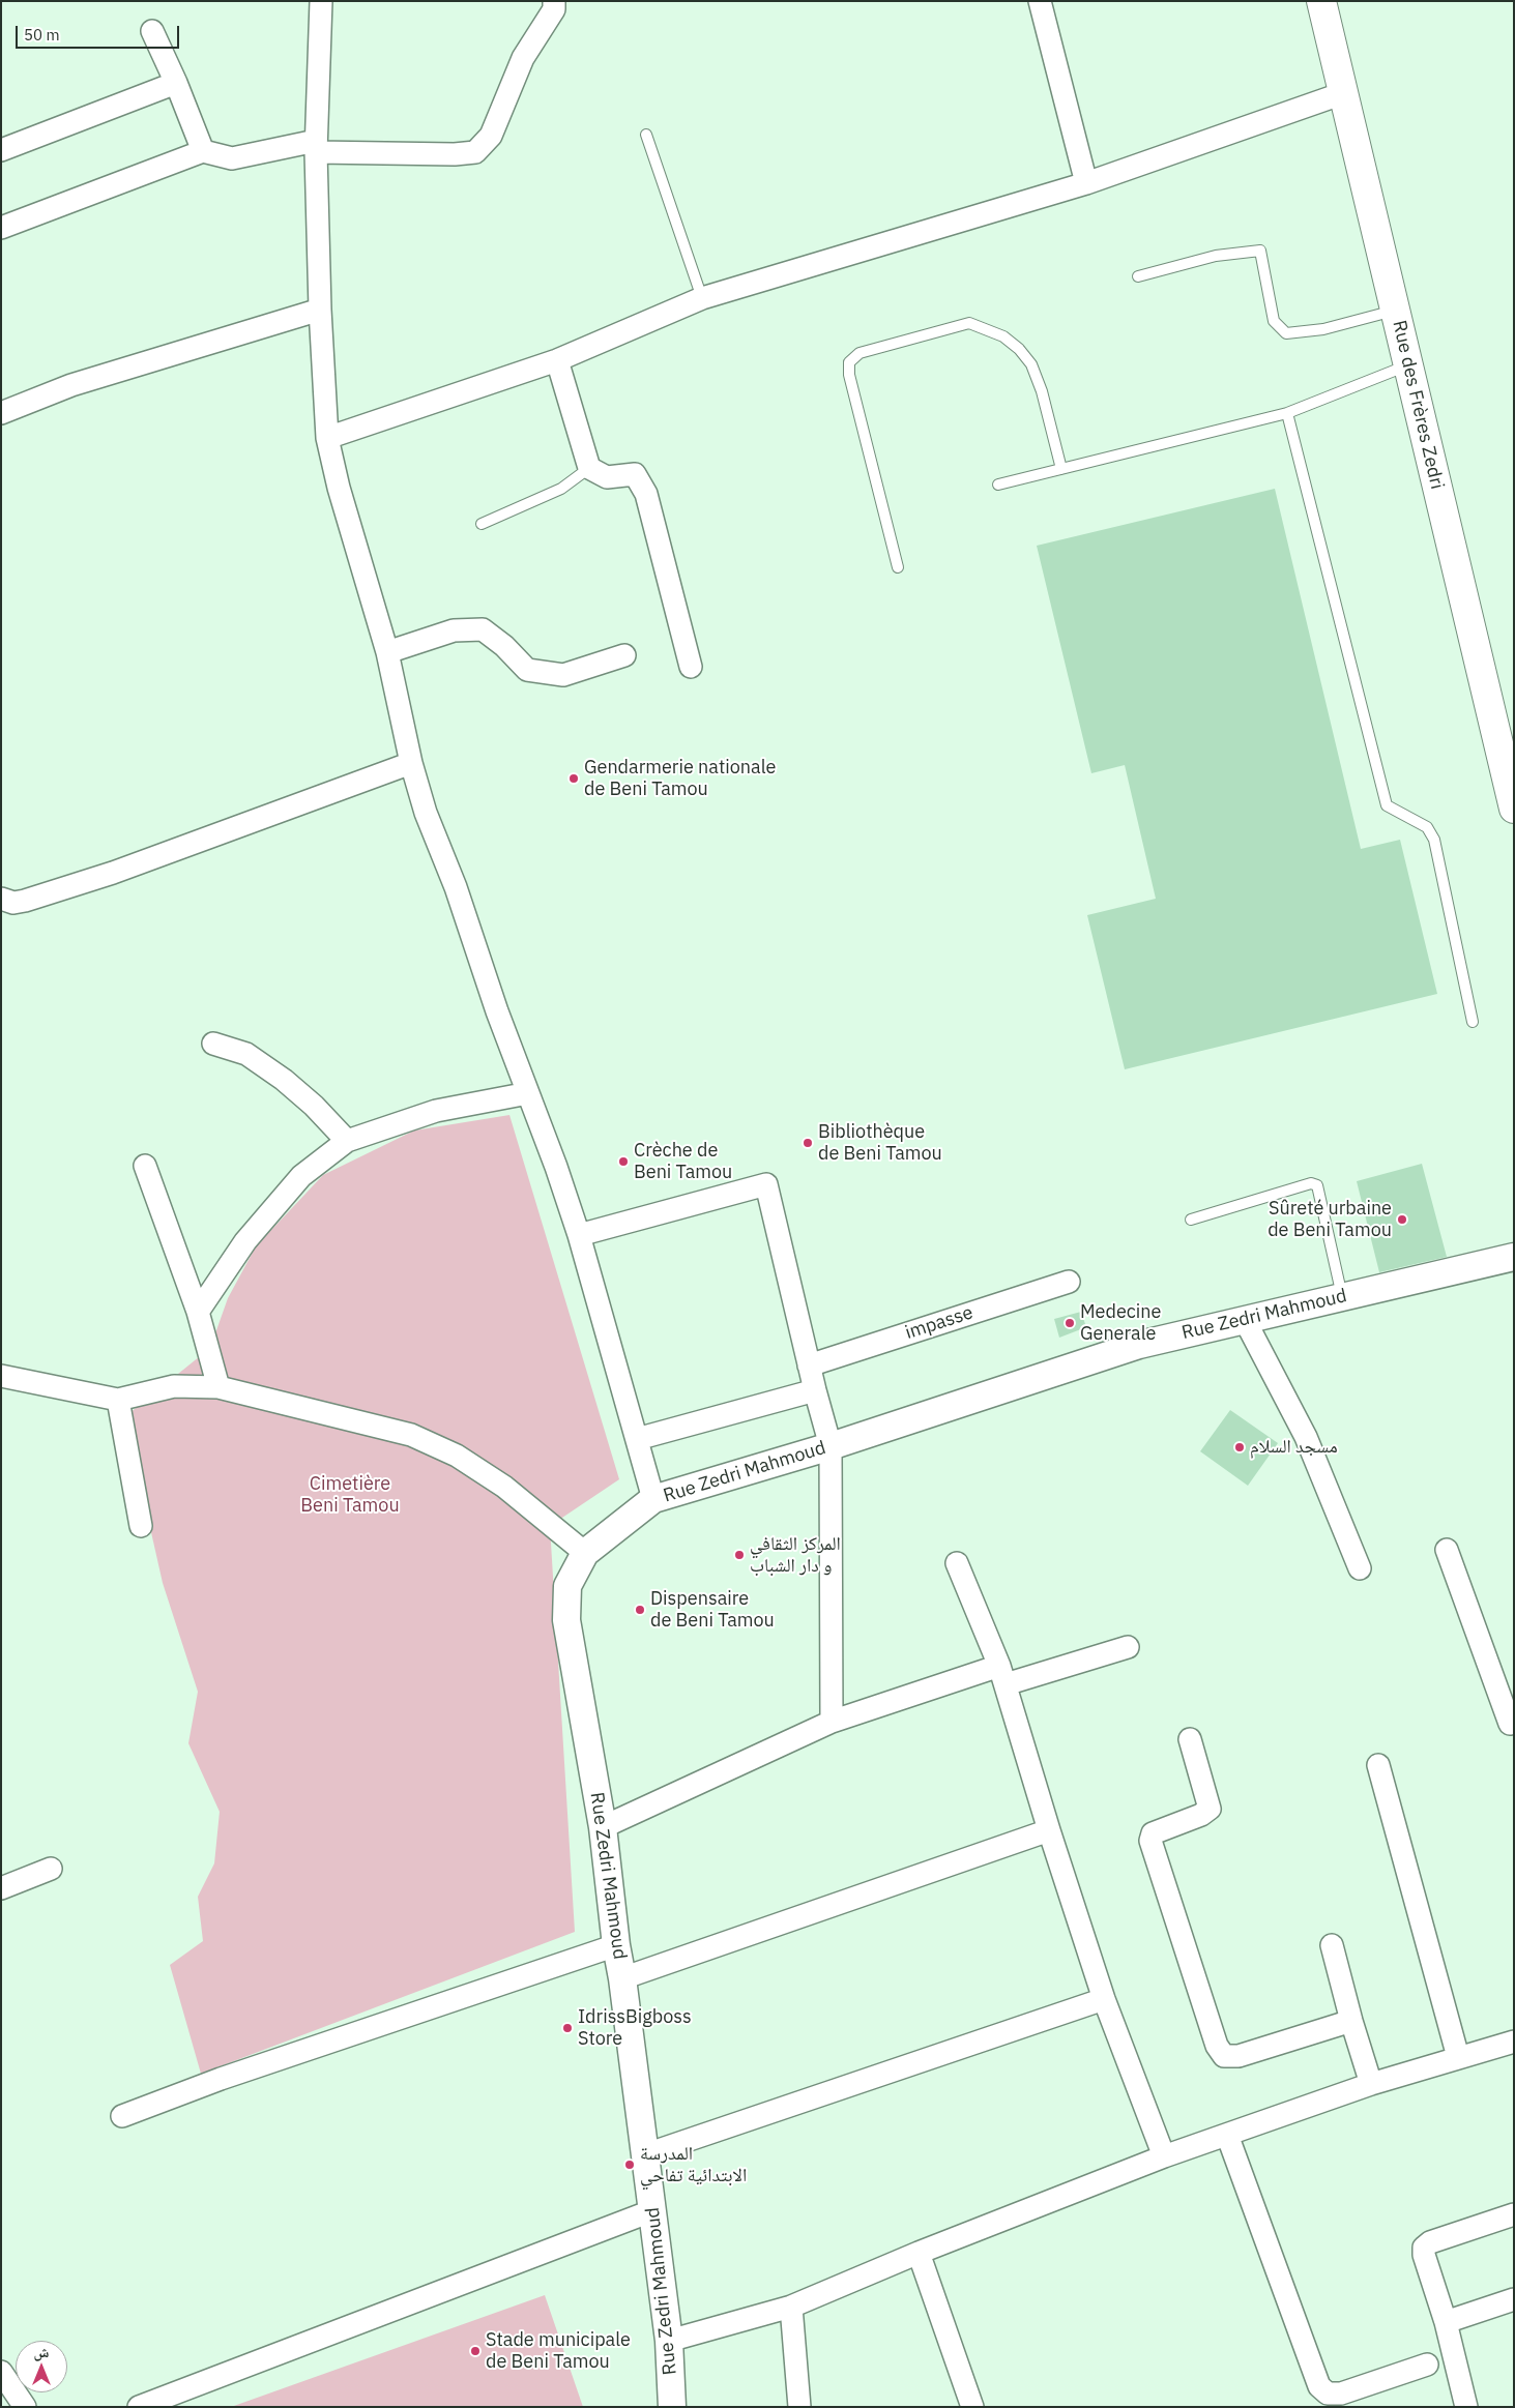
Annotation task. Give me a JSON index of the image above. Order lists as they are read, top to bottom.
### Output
{
  "streets": {
    "main road": ["Rue des Frères Zedri"],
    "street": ["Rue Zedri Mahmoud", "impasse"]
  },
  "parks": ["Cimetière Beni Tamou"],
  "places": [
    "Gendarmerie nationale de Beni Tamou",
    "Bibliothèque de Beni Tamou",
    "Crèche de Beni Tamou",
    "Sûreté urbaine de Beni Tamou",
    "Medecine Generale",
    "مسجد السلام",
    "المركز الثقافي و دار الشباب",
    "Dispensaire de Beni Tamou",
    "IdrissBigboss Store",
    "المدرسة الابتدائية تفاحي",
    "Stade municipale de Beni Tamou"
  ],
  "scale_bar": "50 m",
  "north": "top"
}
